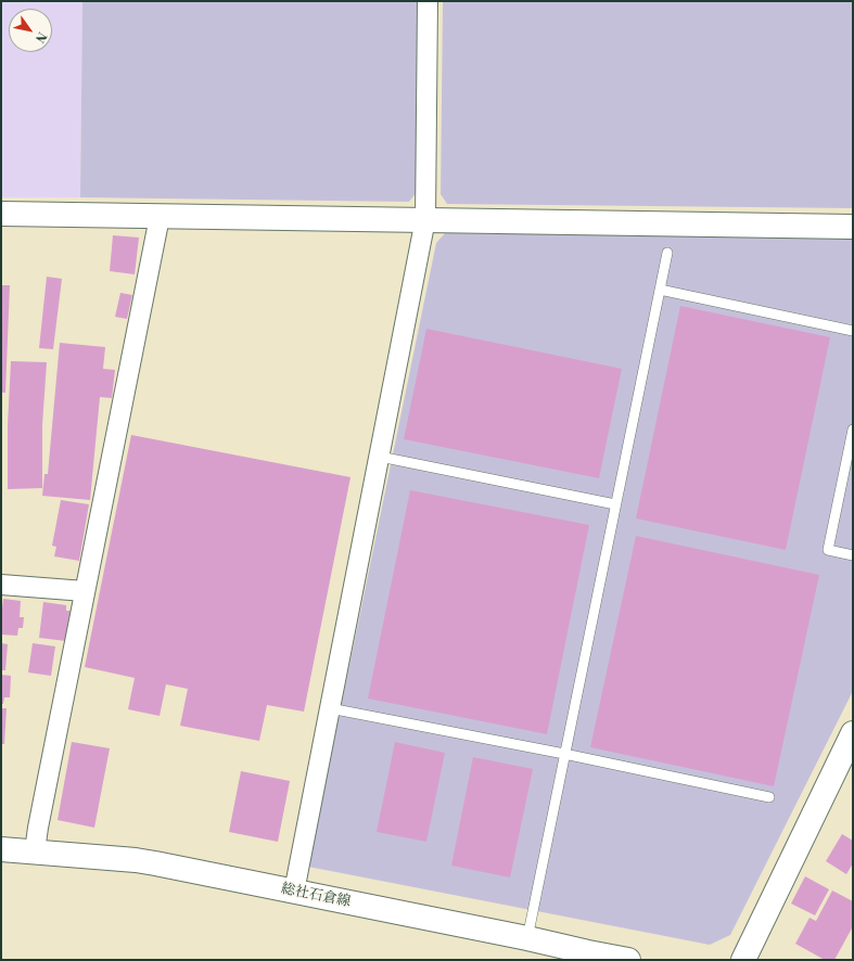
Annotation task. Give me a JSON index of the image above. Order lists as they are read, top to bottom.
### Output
{
  "streets": {
    "street": ["総社石倉線"]
  },
  "north": "bottom right"
}
